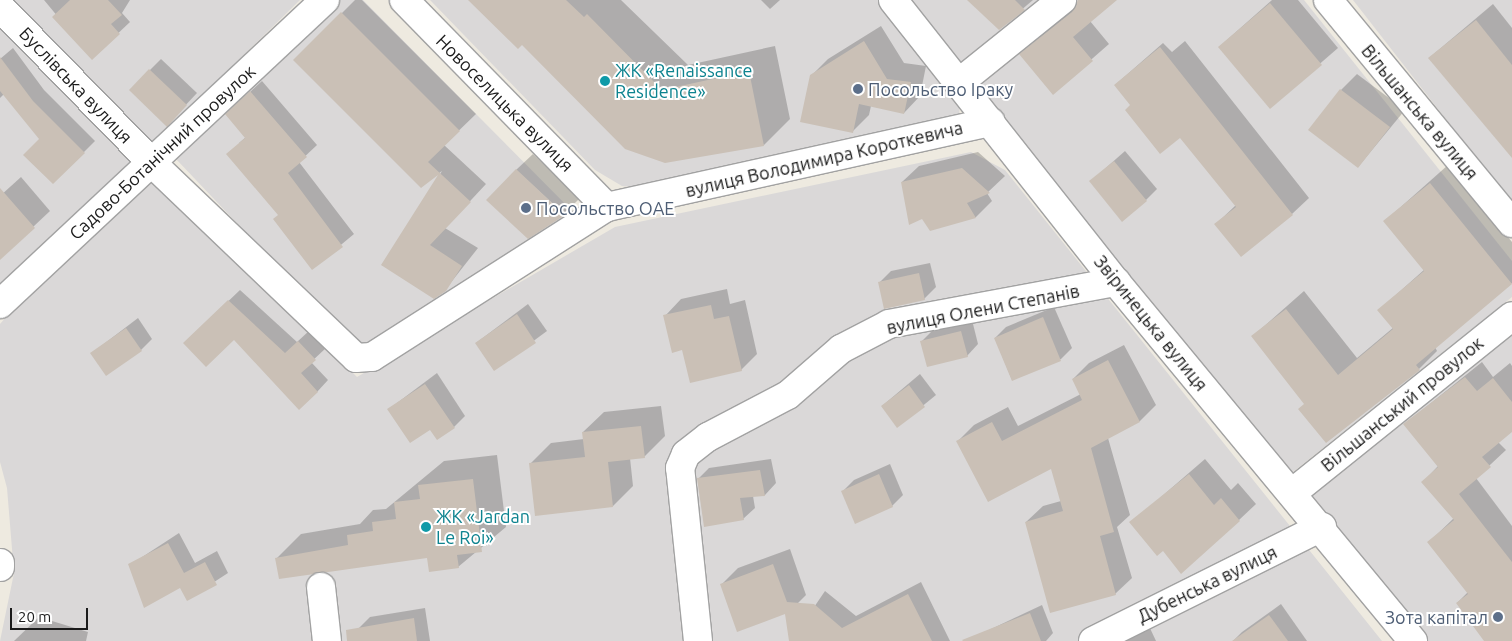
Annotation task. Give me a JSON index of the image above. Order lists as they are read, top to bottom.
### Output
{
  "streets": {
    "street": [
      "Буслівська вулиця",
      "Новоселицька вулиця",
      "Вільшанська вулиця",
      "Садово-Ботанічний провулок",
      "вулиця Володимира Короткевича",
      "вулиця Олени Степанів",
      "Звіринецька вулиця",
      "Вільшанський провулок",
      "Дубенська вулиця"
    ]
  },
  "crossings": [
    ["Буслівська вулиця", "Садово-Ботанічний провулок"],
    ["Буслівська вулиця", "вулиця Володимира Короткевича"],
    ["Новоселицька вулиця", "вулиця Володимира Короткевича"],
    ["Садово-Ботанічний провулок", "вулиця Володимира Короткевича"],
    ["вулиця Володимира Короткевича", "Звіринецька вулиця"],
    ["вулиця Олени Степанів", "Звіринецька вулиця"],
    ["Звіринецька вулиця", "Вільшанський провулок"],
    ["Звіринецька вулиця", "Дубенська вулиця"]
  ],
  "places": [
    "ЖК «Renaissance Residence»",
    "Посольство Іраку",
    "Посольство ОАЕ",
    "ЖК «Jardan Le Roi»",
    "Зота капітал"
  ],
  "scale_bar": "20 m"
}
